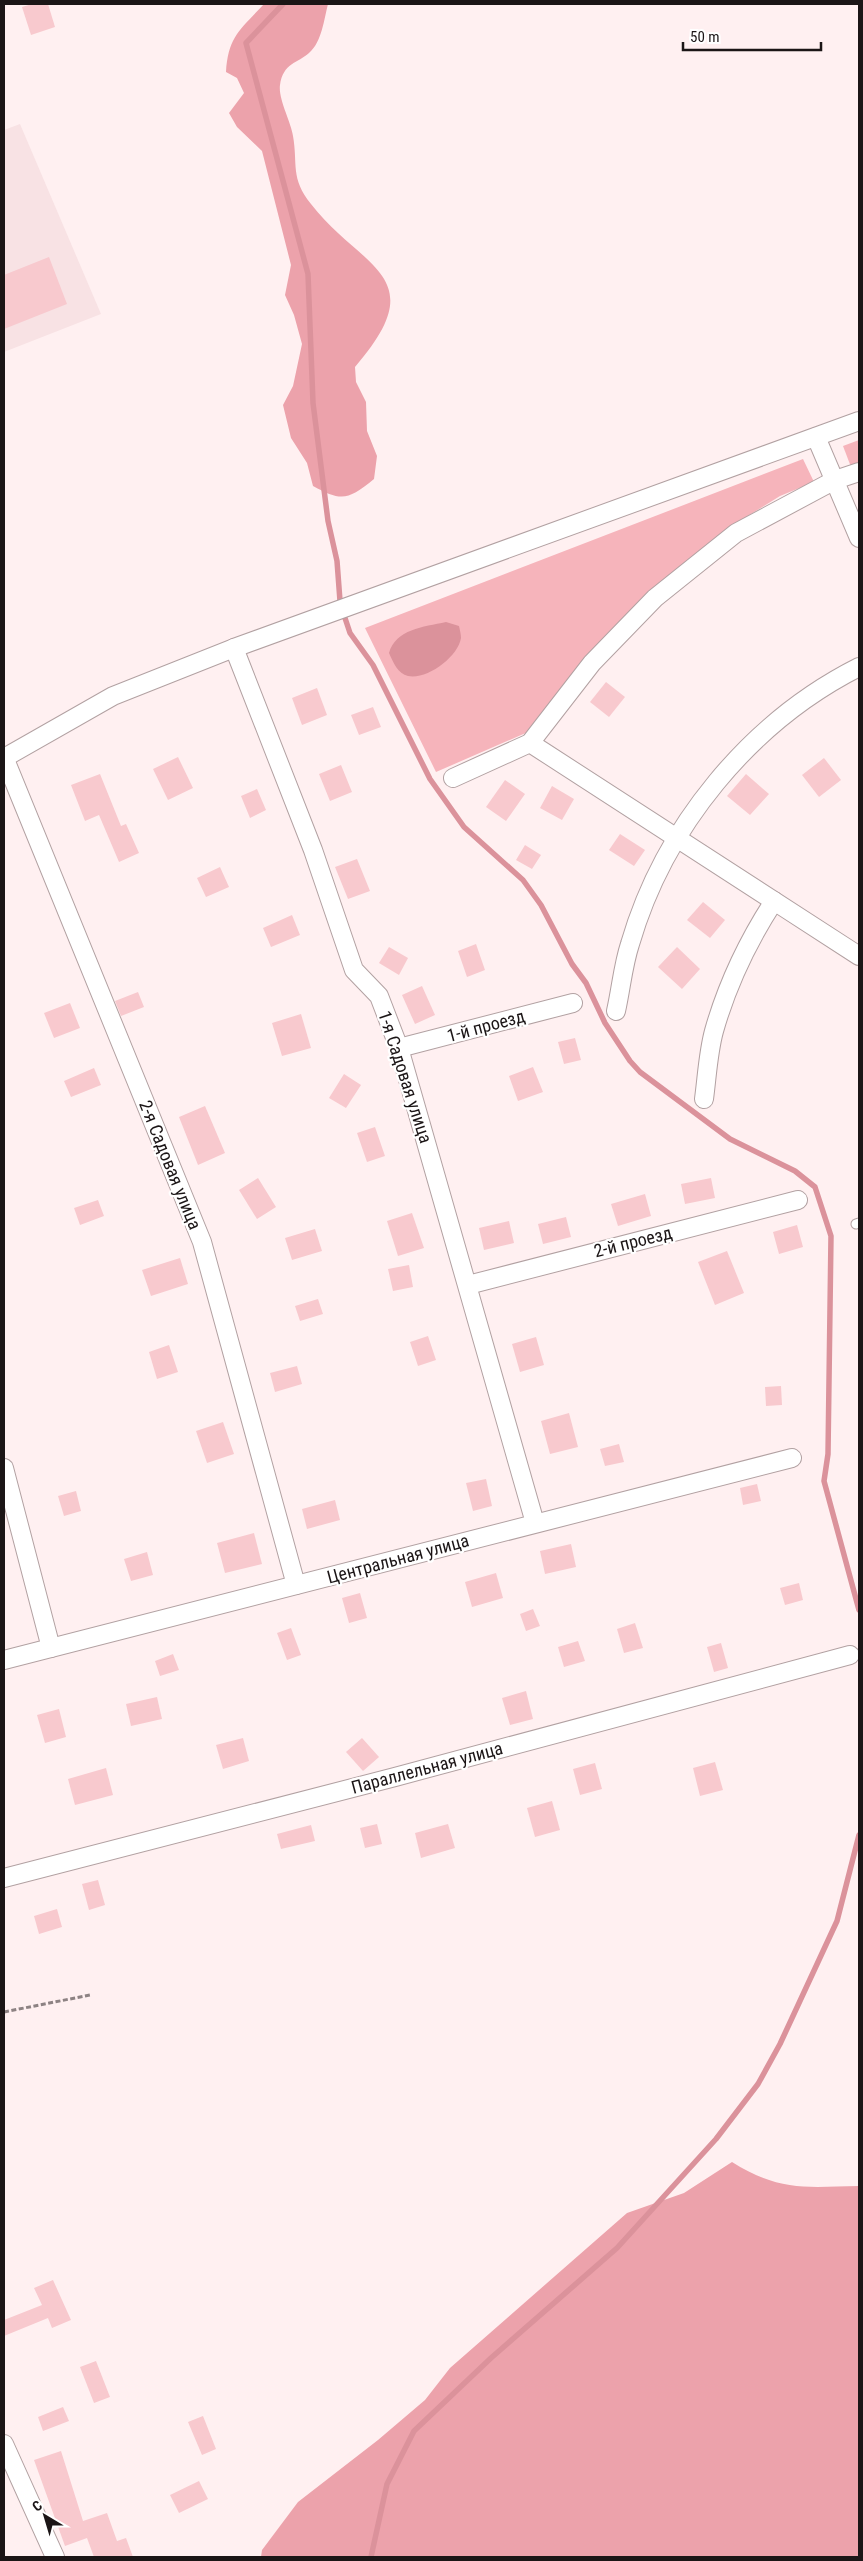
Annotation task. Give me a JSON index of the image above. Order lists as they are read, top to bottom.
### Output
{
  "streets": {
    "street": [
      "1-й проезд",
      "1-я Садовая улица",
      "2-я Садовая улица",
      "2-й проезд",
      "Центральная улица",
      "Параллельная улица"
    ]
  },
  "crossings": [
    ["1-й проезд", "1-я Садовая улица"],
    ["1-я Садовая улица", "2-й проезд"],
    ["1-я Садовая улица", "Центральная улица"],
    ["2-я Садовая улица", "Центральная улица"]
  ],
  "scale_bar": "50 m",
  "north": "top left"
}
